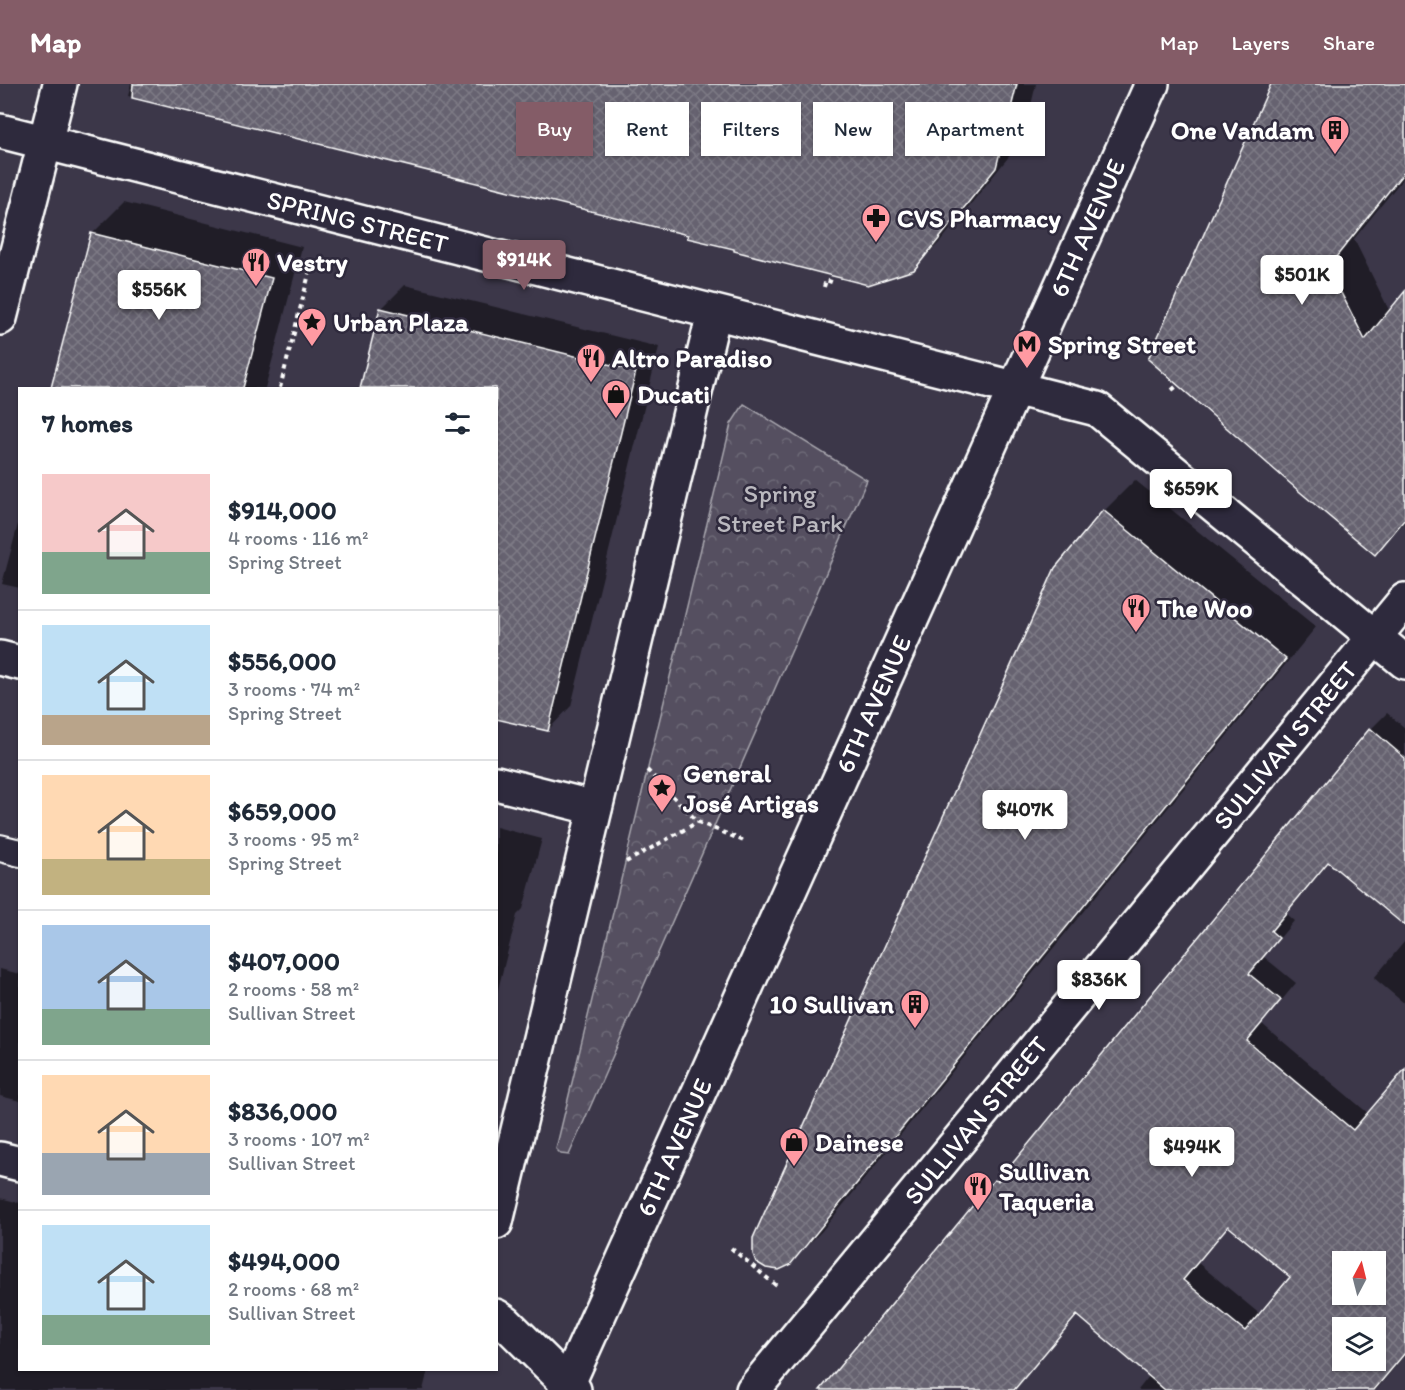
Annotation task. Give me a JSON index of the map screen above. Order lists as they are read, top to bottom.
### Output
{
  "streets": {
    "street": ["SPRING STREET", "6TH AVENUE", "SULLIVAN STREET"]
  },
  "crossings": [
    ["SPRING STREET", "6TH AVENUE"],
    ["SPRING STREET", "SULLIVAN STREET"]
  ],
  "parks": ["Spring Street Park"],
  "places": {
    "building": ["One Vandam", "10 Sullivan"],
    "pharmacy": ["CVS Pharmacy"],
    "restaurant": [
      "Vestry",
      "Altro Paradiso",
      "The Woo",
      "Sullivan Taqueria"
    ],
    "place": ["Urban Plaza", "General José Artigas"],
    "metro station": ["Spring Street"],
    "shop": ["Ducati", "Dainese"]
  },
  "north": "top",
  "page": {
    "header": "Map",
    "nav": ["Map", "Layers", "Share"],
    "chip": [
      "Buy",
      "Rent",
      "Filters",
      "New",
      "Apartment"
    ],
    "price": [
      "$914K",
      "$501K",
      "$556K",
      "$659K",
      "$407K",
      "$836K",
      "$494K"
    ],
    "heading": "7 homes",
    "list": [
      {
        "name": "$914,000",
        "note": "4 rooms · 116 m² · Spring Street"
      },
      {
        "name": "$556,000",
        "note": "3 rooms · 74 m² · Spring Street"
      },
      {
        "name": "$659,000",
        "note": "3 rooms · 95 m² · Spring Street"
      },
      {
        "name": "$407,000",
        "note": "2 rooms · 58 m² · Sullivan Street"
      },
      {
        "name": "$836,000",
        "note": "3 rooms · 107 m² · Sullivan Street"
      },
      {
        "name": "$494,000",
        "note": "2 rooms · 68 m² · Sullivan Street"
      }
    ]
  }
}
